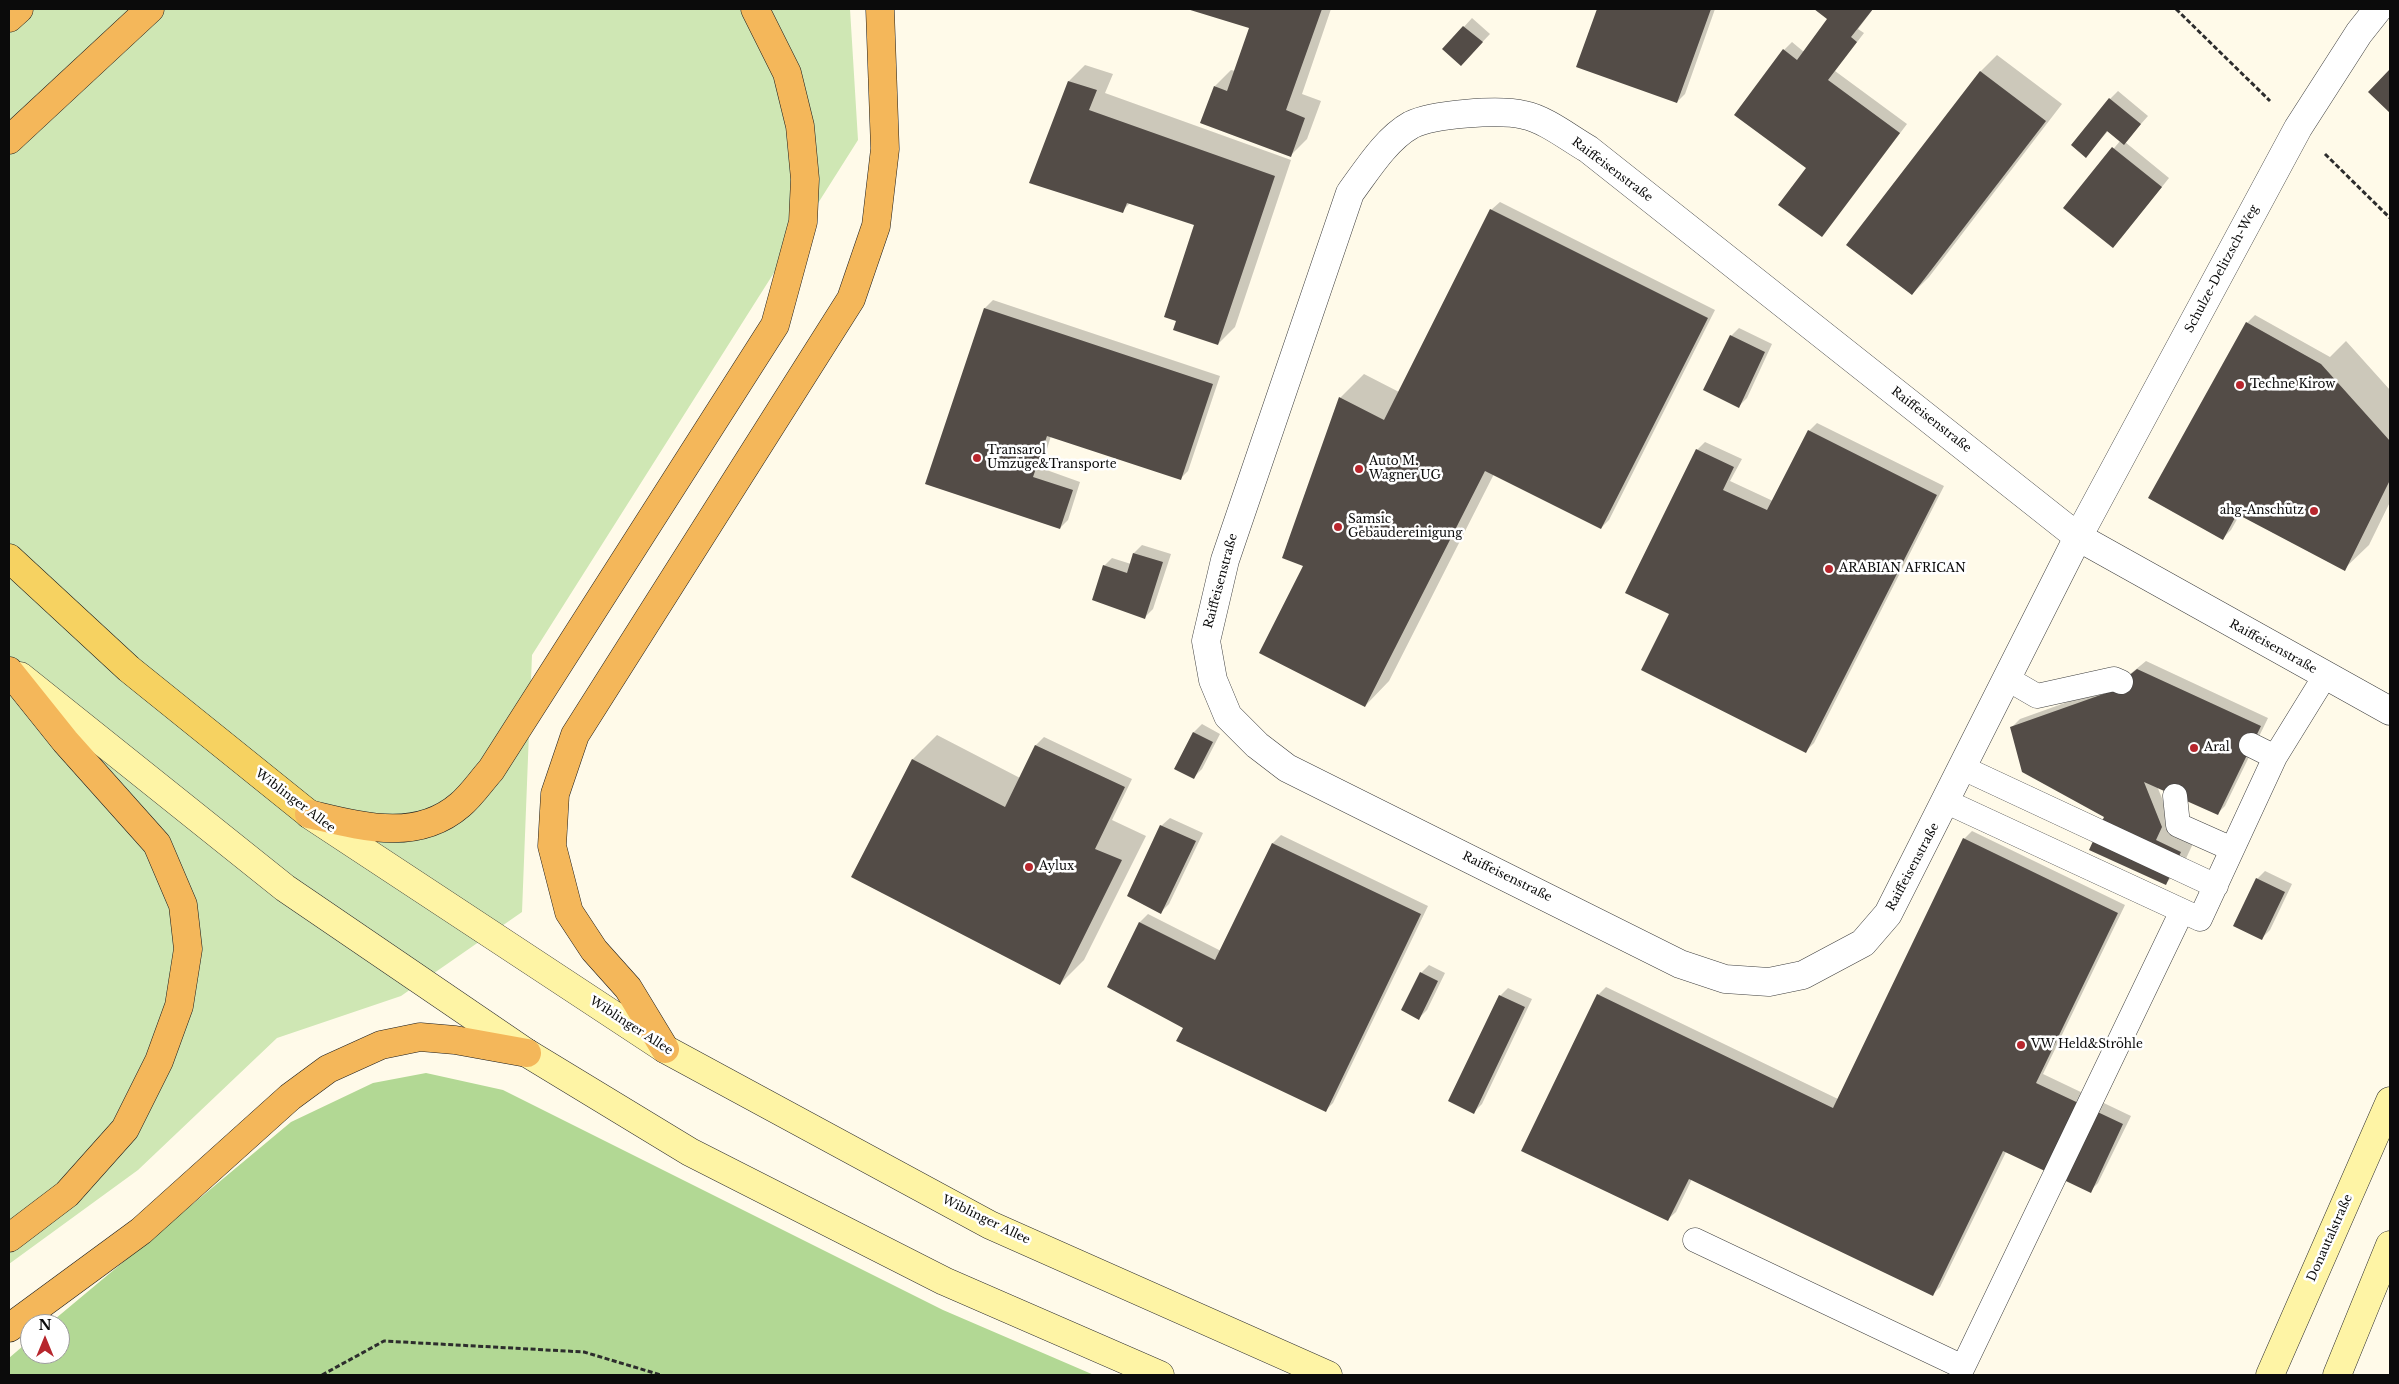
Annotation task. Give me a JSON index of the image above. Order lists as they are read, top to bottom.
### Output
{
  "streets": {
    "main road": ["Wiblinger Allee", "Donautalstraße"],
    "street": ["Raiffeisenstraße", "Schulze-Delitzsch-Weg"]
  },
  "crossings": [
    ["Raiffeisenstraße", "Schulze-Delitzsch-Weg"]
  ],
  "places": [
    "Techne Kirow",
    "Transarol Umzüge&Transporte",
    "Auto M. Wagner UG",
    "ahg-Anschütz",
    "Samsic Gebäudereinigung",
    "ARABIAN AFRICAN",
    "Aral",
    "Aylux",
    "VW Held&Ströhle"
  ],
  "north": "top"
}
